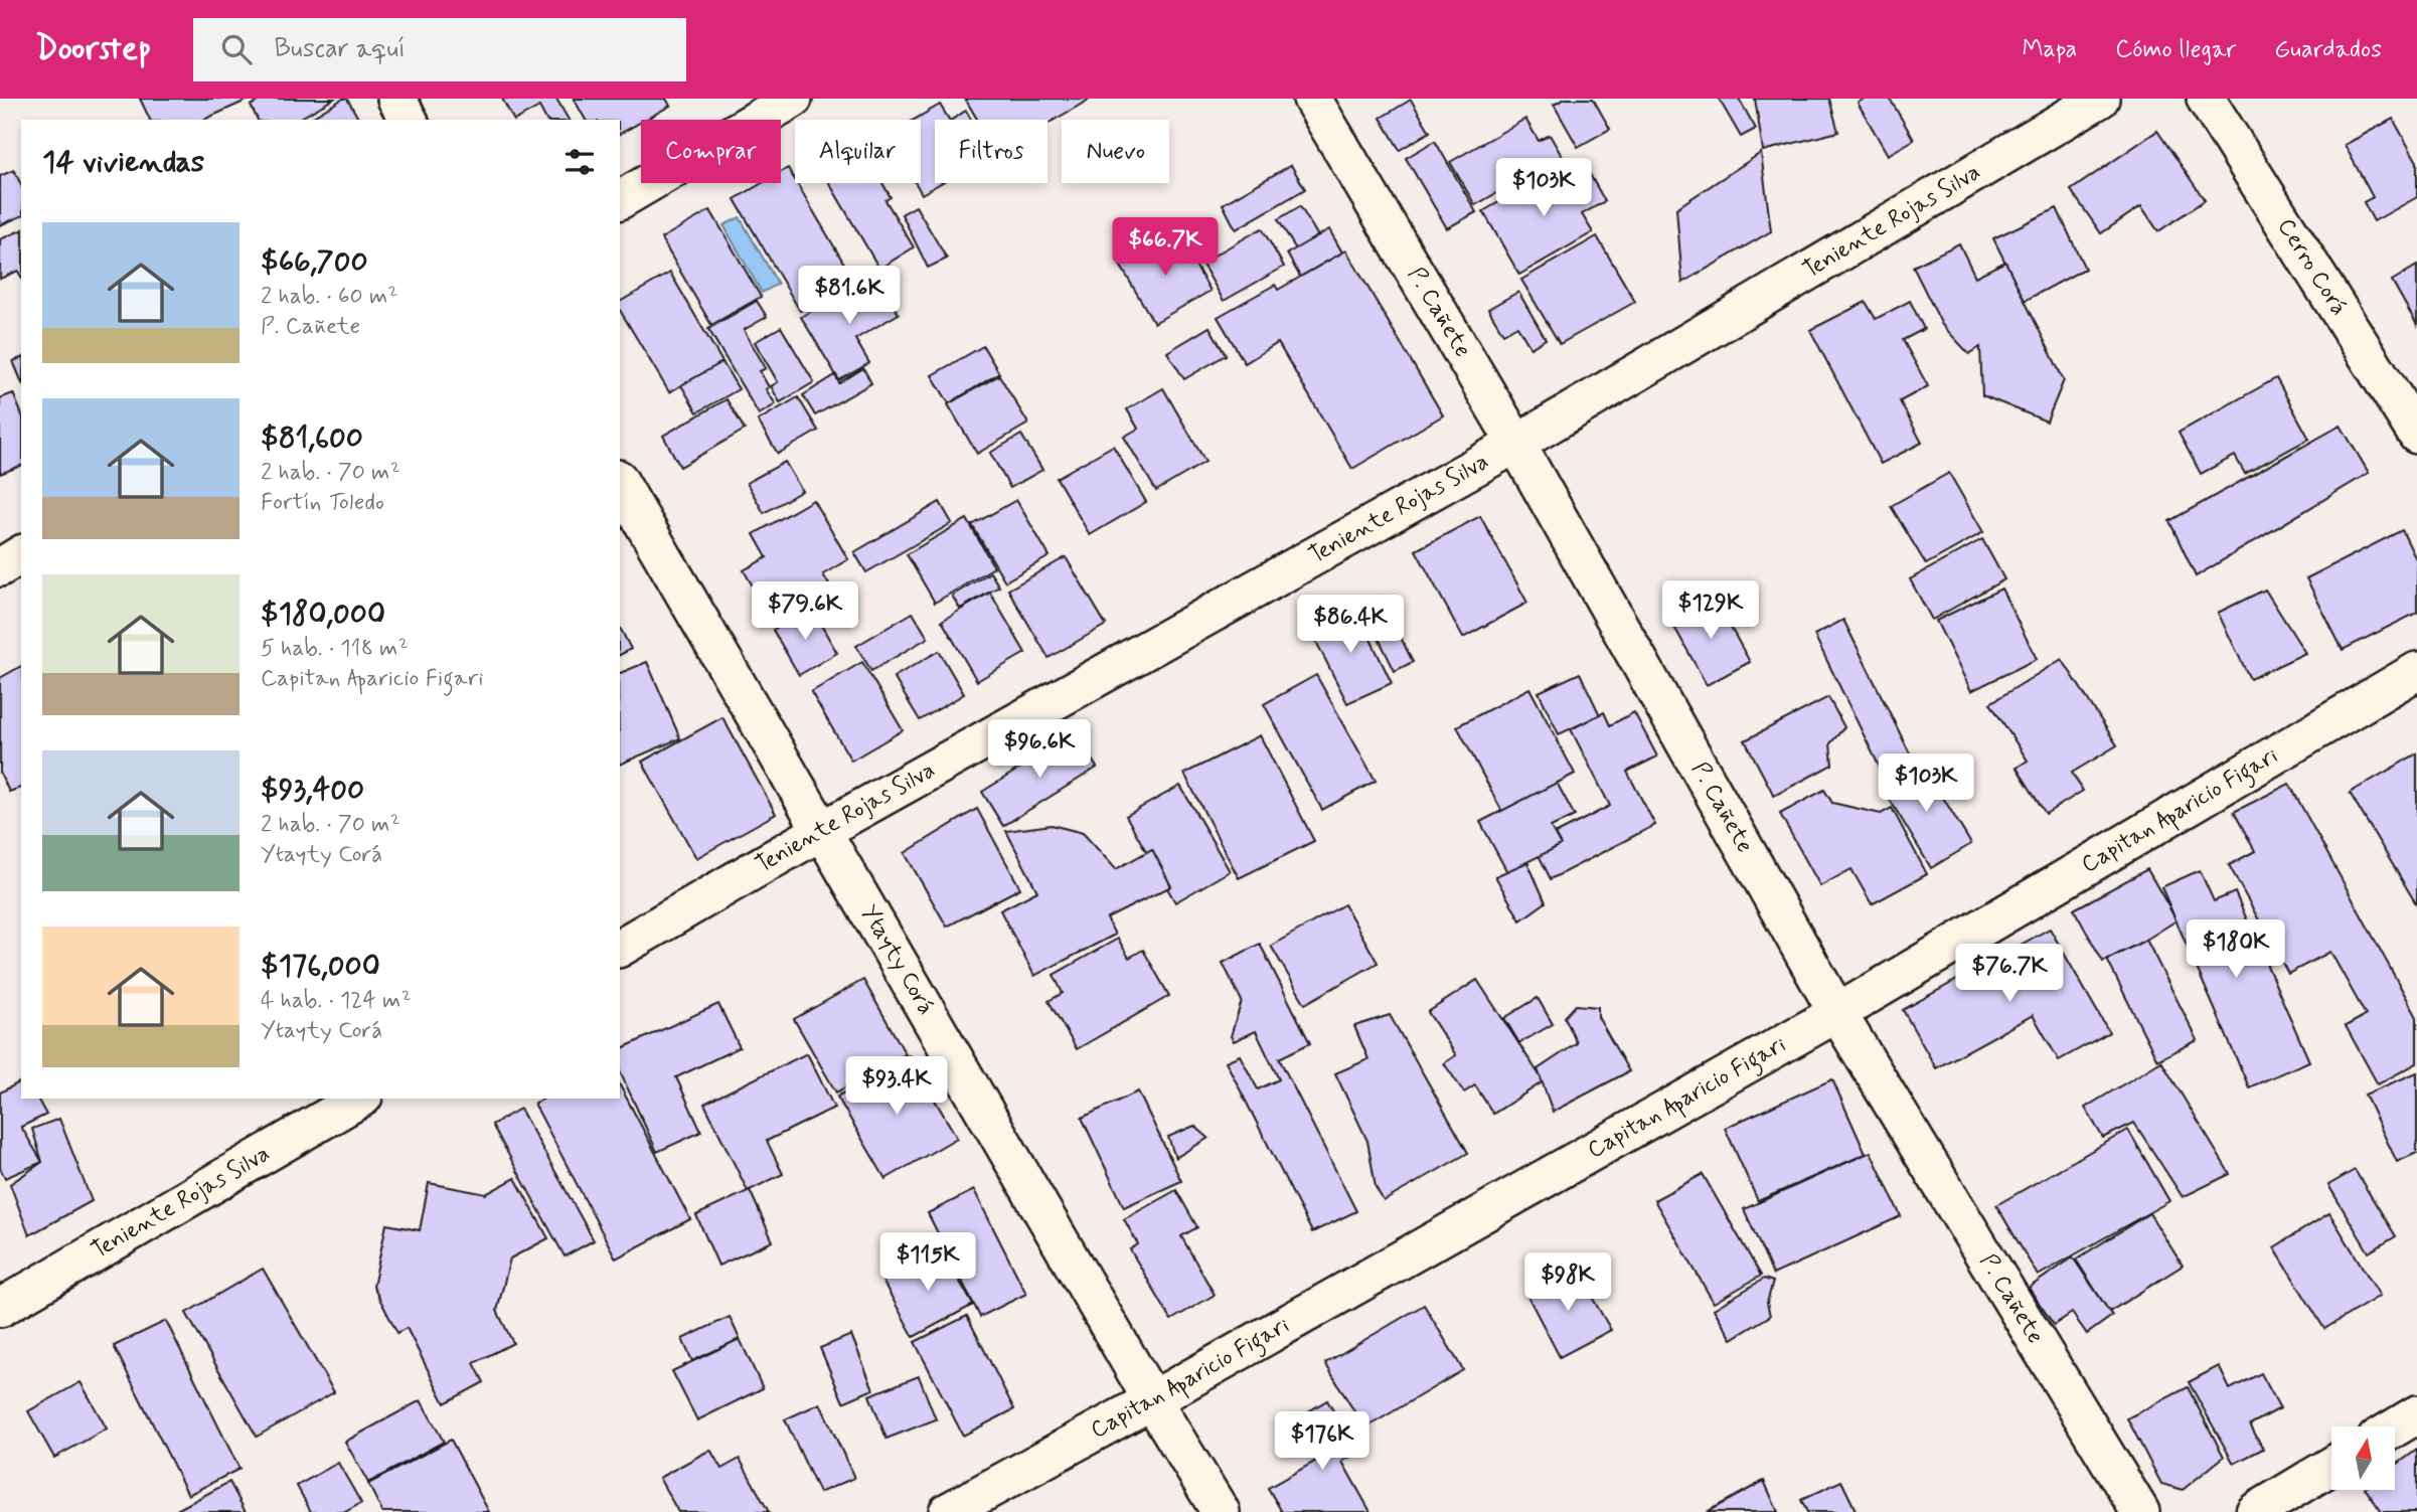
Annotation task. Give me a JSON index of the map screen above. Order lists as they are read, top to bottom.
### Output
{
  "streets": {
    "street": [
      "Teniente Rojas Silva",
      "Cerro Corá",
      "P. Cañete",
      "Capitan Aparicio Figari",
      "Ytayty Corá"
    ]
  },
  "crossings": [
    ["Teniente Rojas Silva", "P. Cañete"],
    ["Teniente Rojas Silva", "Ytayty Corá"],
    ["P. Cañete", "Capitan Aparicio Figari"],
    ["Capitan Aparicio Figari", "Ytayty Corá"]
  ],
  "north": "top",
  "page": {
    "header": "Doorstep",
    "search": "Buscar aquí",
    "nav": ["Mapa", "Cómo llegar", "Guardados"],
    "chip": [
      "Comprar",
      "Alquilar",
      "Filtros",
      "Nuevo"
    ],
    "heading": "14 viviendas",
    "price": [
      "$103K",
      "$66.7K",
      "$81.6K",
      "$129K",
      "$79.6K",
      "$86.4K",
      "$96.6K",
      "$103K",
      "$180K",
      "$76.7K",
      "$93.4K",
      "$115K",
      "$98K",
      "$176K"
    ],
    "list": [
      {
        "name": "$66,700",
        "note": "2 hab. · 60 m² · P. Cañete"
      },
      {
        "name": "$81,600",
        "note": "2 hab. · 70 m² · Fortín Toledo"
      },
      {
        "name": "$180,000",
        "note": "5 hab. · 118 m² · Capitan Aparicio Figari"
      },
      {
        "name": "$93,400",
        "note": "2 hab. · 70 m² · Ytayty Corá"
      },
      {
        "name": "$176,000",
        "note": "4 hab. · 124 m² · Ytayty Corá"
      }
    ]
  }
}
